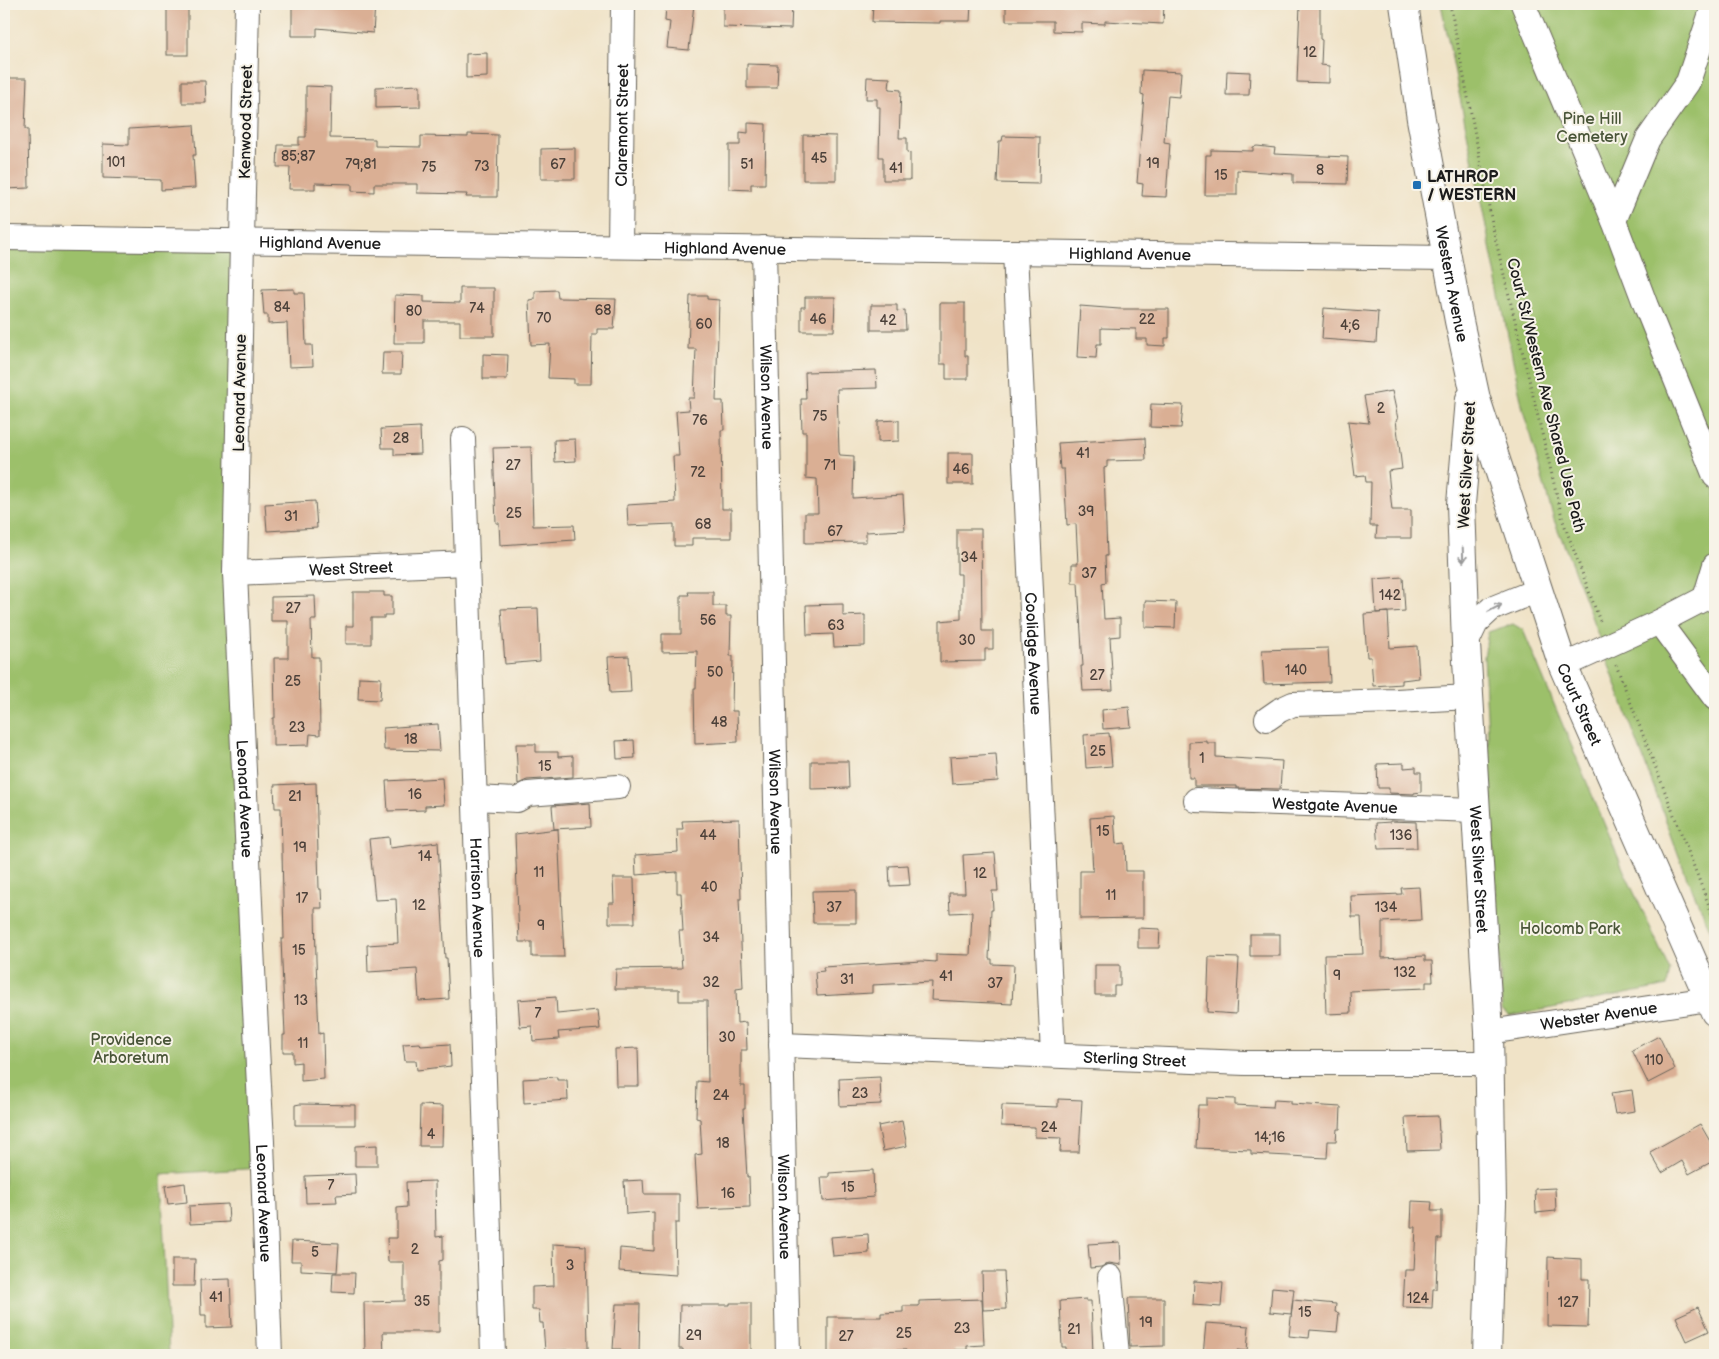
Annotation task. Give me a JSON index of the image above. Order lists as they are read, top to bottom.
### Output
{
  "streets": {
    "main road": ["Western Avenue", "West Silver Street", "Court Street"],
    "street": [
      "Kenwood Street",
      "Claremont Street",
      "Highland Avenue",
      "Leonard Avenue",
      "Wilson Avenue",
      "West Street",
      "Coolidge Avenue",
      "Westgate Avenue",
      "Harrison Avenue",
      "Webster Avenue",
      "Sterling Street"
    ],
    "path": ["Court St/Western Ave Shared Use Path"]
  },
  "crossings": [
    ["Kenwood Street", "Highland Avenue"],
    ["Kenwood Street", "Leonard Avenue"],
    ["Claremont Street", "Highland Avenue"],
    ["Highland Avenue", "Western Avenue"],
    ["Highland Avenue", "Leonard Avenue"],
    ["Highland Avenue", "Wilson Avenue"],
    ["Highland Avenue", "Coolidge Avenue"],
    ["Western Avenue", "West Silver Street"],
    ["Western Avenue", "Court Street"],
    ["Leonard Avenue", "West Street"],
    ["Wilson Avenue", "Sterling Street"],
    ["West Silver Street", "Court Street"],
    ["West Silver Street", "Westgate Avenue"],
    ["West Silver Street", "Webster Avenue"],
    ["West Silver Street", "Sterling Street"],
    ["West Street", "Harrison Avenue"],
    ["Coolidge Avenue", "Sterling Street"],
    ["Court Street", "Webster Avenue"]
  ],
  "parks": ["Pine Hill Cemetery", "Holcomb Park", "Providence Arboretum"],
  "places": {
    "transit": ["LATHROP / WESTERN"]
  },
  "house_numbers": [
    "12",
    "85;87",
    "45",
    "101",
    "19",
    "79;81",
    "67",
    "51",
    "73",
    "75",
    "41",
    "8",
    "15",
    "84",
    "74",
    "68",
    "80",
    "70",
    "46",
    "22",
    "42",
    "60",
    "4;6",
    "2",
    "75",
    "76",
    "28",
    "41",
    "27",
    "71",
    "46",
    "72",
    "39",
    "25",
    "31",
    "68",
    "67",
    "34",
    "37",
    "142",
    "27",
    "56",
    "63",
    "30",
    "140",
    "50",
    "27",
    "25",
    "48",
    "23",
    "18",
    "25",
    "1",
    "15",
    "16",
    "21",
    "15",
    "44",
    "136",
    "19",
    "14",
    "11",
    "12",
    "40",
    "11",
    "17",
    "12",
    "37",
    "134",
    "9",
    "34",
    "15",
    "132",
    "9",
    "41",
    "31",
    "32",
    "37",
    "13",
    "7",
    "30",
    "11",
    "110",
    "23",
    "24",
    "24",
    "4",
    "14;16",
    "18",
    "7",
    "15",
    "16",
    "2",
    "5",
    "3",
    "41",
    "124",
    "35",
    "127",
    "15",
    "19",
    "23",
    "21",
    "25",
    "29",
    "27"
  ]
}
